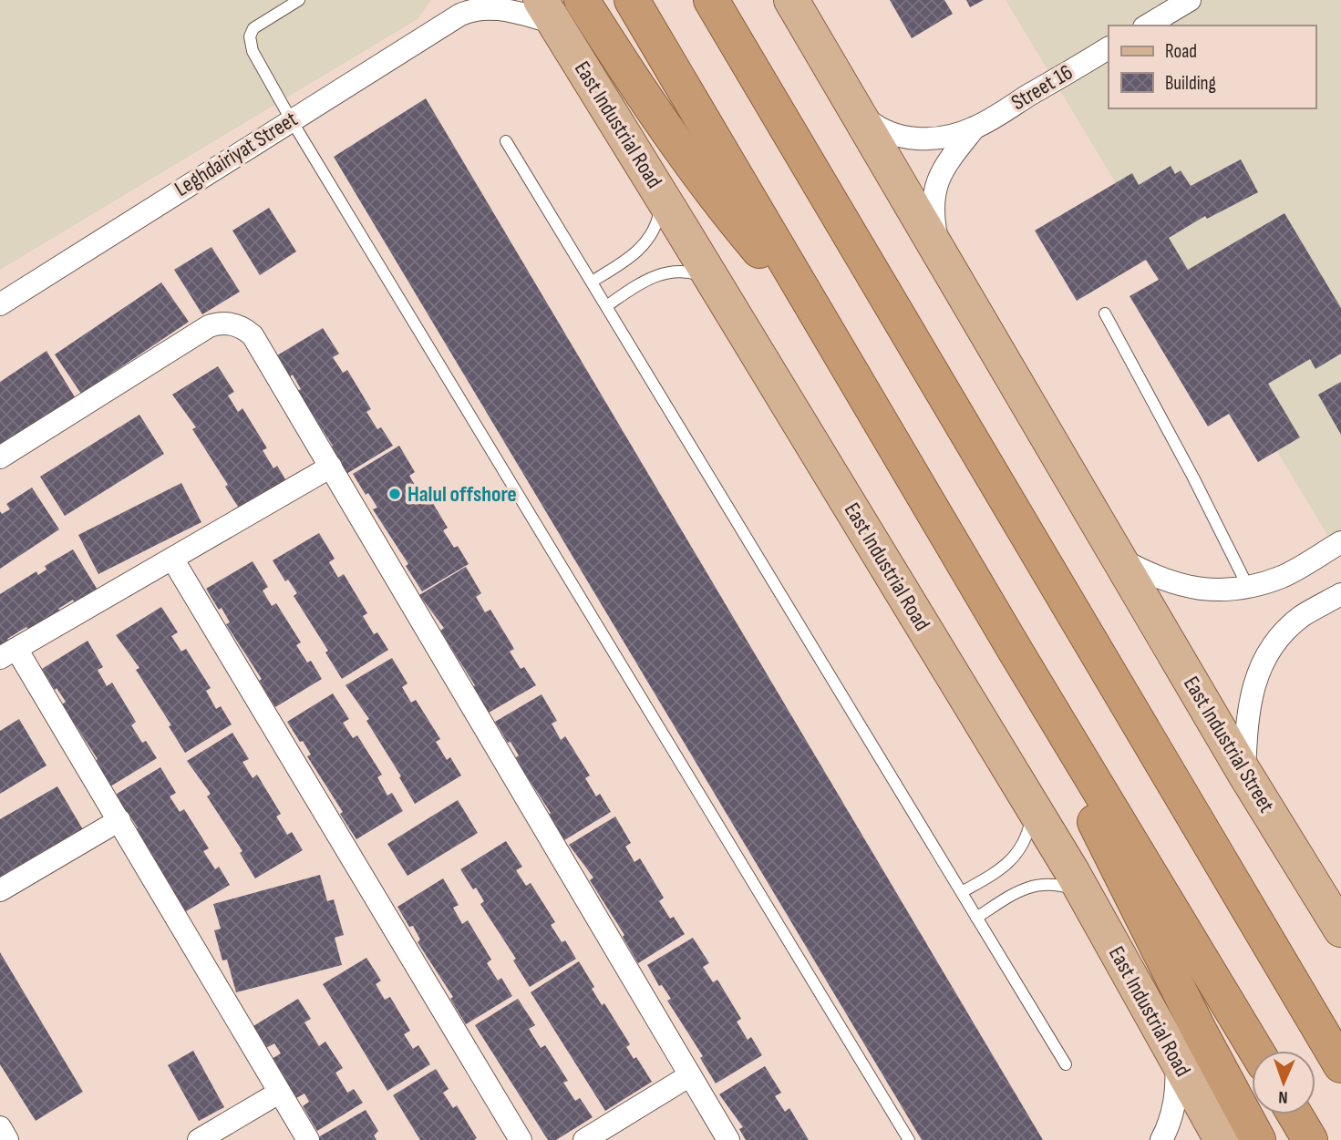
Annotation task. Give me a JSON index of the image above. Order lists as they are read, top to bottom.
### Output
{
  "streets": {
    "main road": ["East Industrial Road", "East Industrial Street"],
    "street": ["Street 16", "Leghdairiyat Street"]
  },
  "crossings": [
    ["East Industrial Road", "Leghdairiyat Street"]
  ],
  "places": ["Halul offshore"],
  "legend": ["Road", "Building"],
  "north": "bottom"
}
